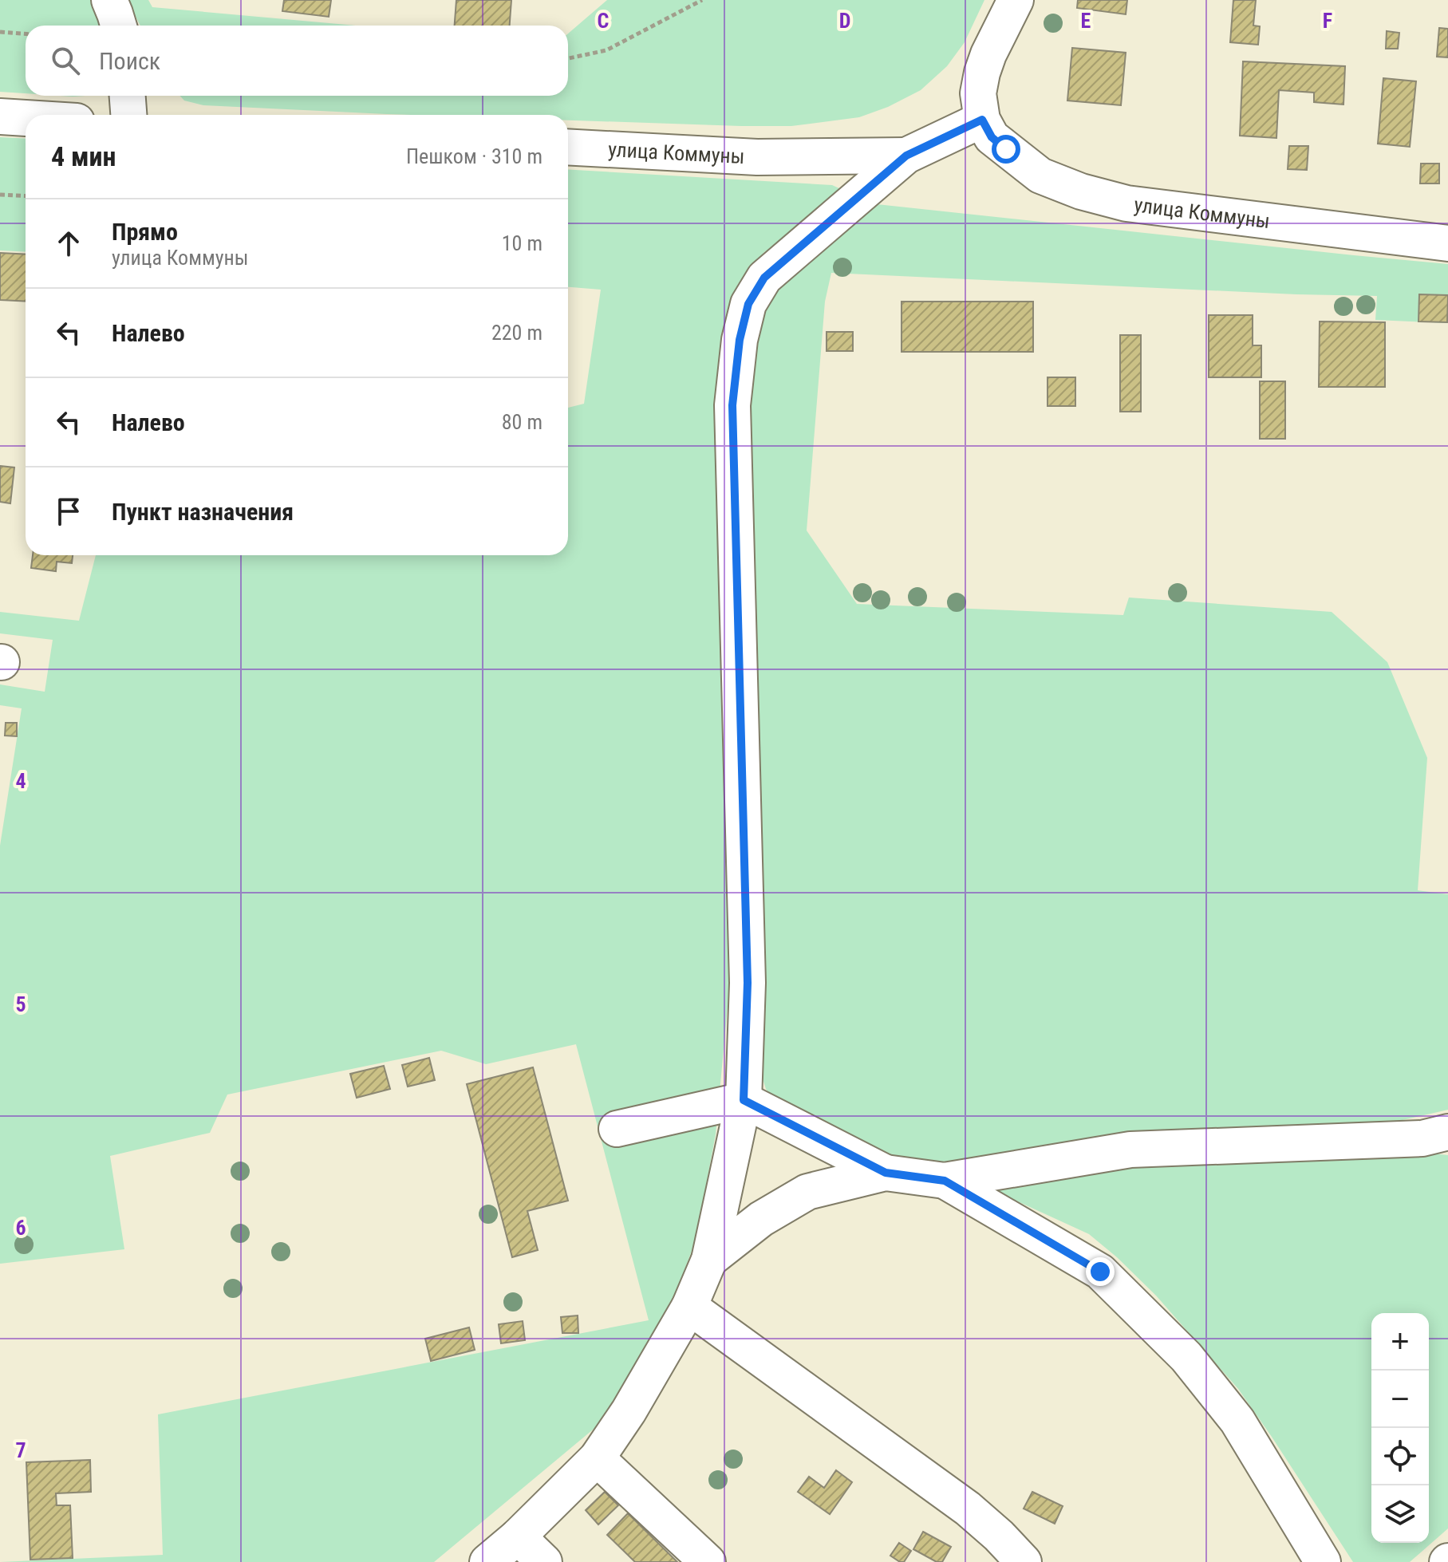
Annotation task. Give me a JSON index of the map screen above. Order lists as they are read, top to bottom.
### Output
{
  "streets": {
    "street": ["улица Коммуны"]
  },
  "page": {
    "search": "Поиск",
    "heading": ["4 мин", "Пешком · 310 m"],
    "list": [
      ["Прямо", "улица Коммуны", "10 m"],
      ["Налево", "220 m"],
      ["Налево", "80 m"],
      "Пункт назначения"
    ],
    "map_buttons": ["+", "−"]
  },
  "grid": {
    "columns": [
      "C",
      "D",
      "E",
      "F"
    ],
    "rows": [
      "4",
      "5",
      "6",
      "7"
    ]
  }
}
